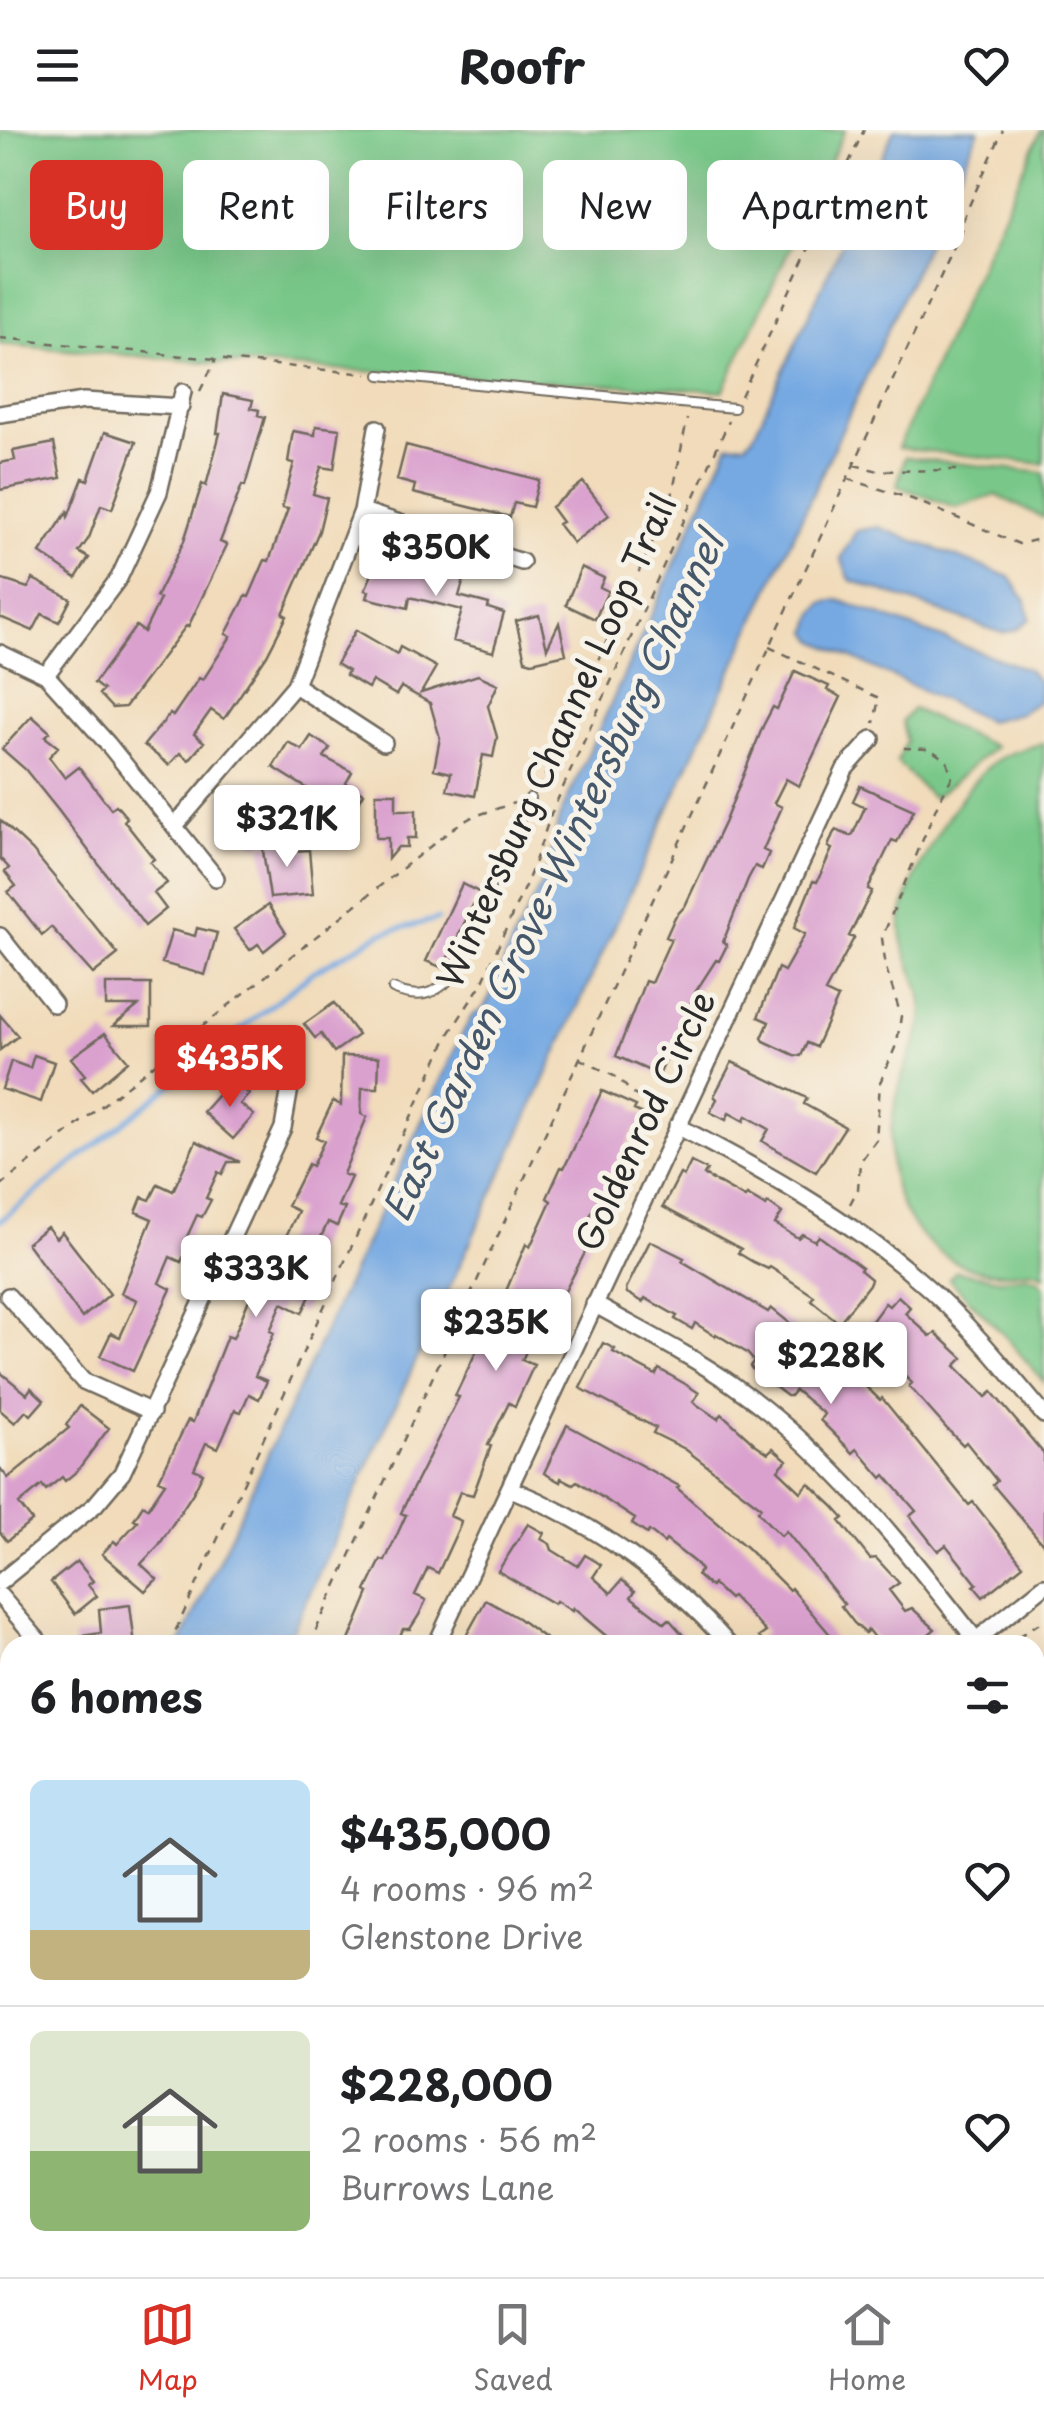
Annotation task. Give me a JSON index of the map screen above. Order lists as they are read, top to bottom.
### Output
{
  "streets": {
    "street": ["Goldenrod Circle"],
    "path": ["Wintersburg Channel Loop Trail"]
  },
  "water": ["East Garden Grove-Wintersburg Channel"],
  "page": {
    "header": "Roofr",
    "chip": [
      "Buy",
      "Rent",
      "Filters",
      "New",
      "Apartment"
    ],
    "price": [
      "$350K",
      "$321K",
      "$435K",
      "$333K",
      "$235K",
      "$228K"
    ],
    "heading": "6 homes",
    "list": [
      {
        "name": "$435,000",
        "note": "4 rooms · 96 m² · Glenstone Drive"
      },
      {
        "name": "$228,000",
        "note": "2 rooms · 56 m² · Burrows Lane"
      }
    ],
    "tabs": ["Map", "Saved", "Home"]
  }
}
